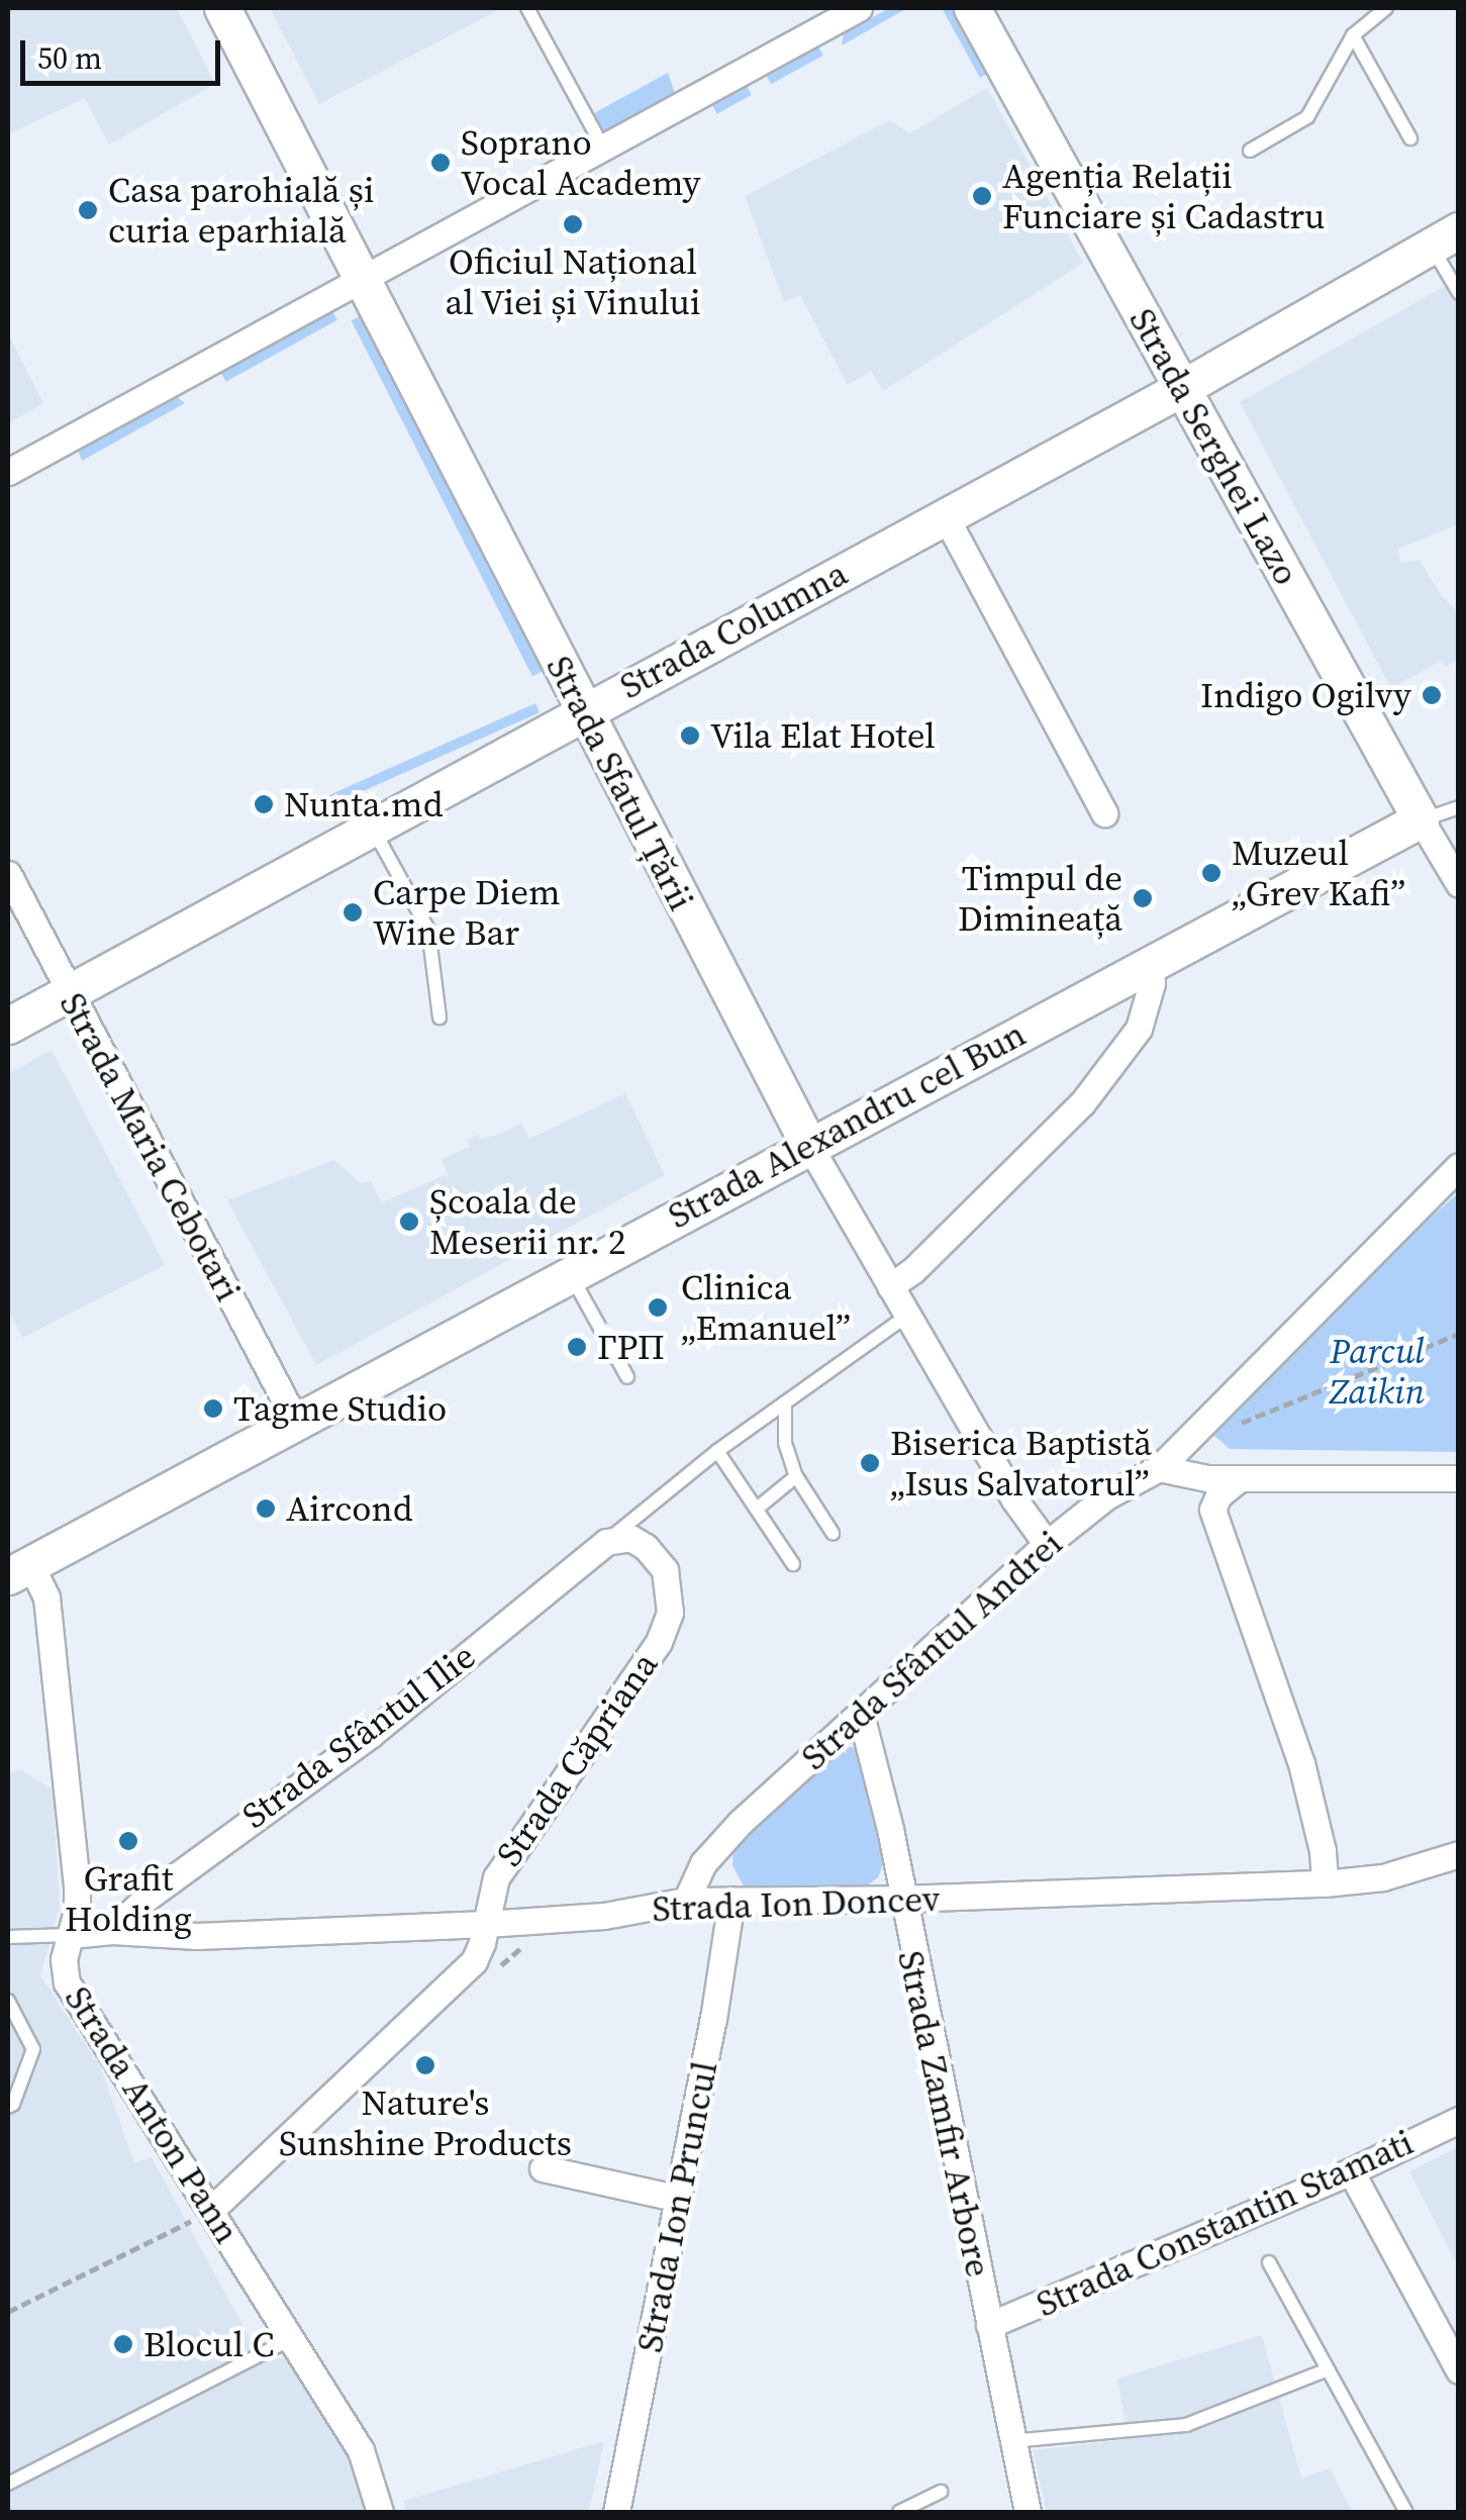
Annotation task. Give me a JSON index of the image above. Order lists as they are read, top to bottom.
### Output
{
  "streets": {
    "main road": [
      "Strada Serghei Lazo",
      "Strada Columna",
      "Strada Sfatul Țării",
      "Strada Alexandru cel Bun"
    ],
    "street": [
      "Strada Maria Cebotari",
      "Strada Sfântul Andrei",
      "Strada Sfântul Ilie",
      "Strada Căpriana",
      "Strada Ion Doncev",
      "Strada Zamfir Arbore",
      "Strada Anton Pann",
      "Strada Ion Pruncul",
      "Strada Constantin Stamati"
    ]
  },
  "crossings": [
    ["Strada Serghei Lazo", "Strada Columna"],
    ["Strada Serghei Lazo", "Strada Alexandru cel Bun"],
    ["Strada Columna", "Strada Sfatul Țării"],
    ["Strada Columna", "Strada Maria Cebotari"],
    ["Strada Sfatul Țării", "Strada Alexandru cel Bun"],
    ["Strada Sfatul Țării", "Strada Sfântul Andrei"],
    ["Strada Alexandru cel Bun", "Strada Maria Cebotari"],
    ["Strada Alexandru cel Bun", "Strada Anton Pann"],
    ["Strada Sfântul Andrei", "Strada Ion Doncev"],
    ["Strada Sfântul Andrei", "Strada Zamfir Arbore"],
    ["Strada Sfântul Ilie", "Strada Căpriana"],
    ["Strada Sfântul Ilie", "Strada Ion Doncev"],
    ["Strada Căpriana", "Strada Ion Doncev"],
    ["Strada Căpriana", "Strada Anton Pann"],
    ["Strada Ion Doncev", "Strada Zamfir Arbore"],
    ["Strada Ion Doncev", "Strada Anton Pann"],
    ["Strada Ion Doncev", "Strada Ion Pruncul"],
    ["Strada Zamfir Arbore", "Strada Constantin Stamati"]
  ],
  "parks": ["Parcul Zaikin"],
  "places": [
    "Soprano Vocal Academy",
    "Agenția Relații Funciare și Cadastru",
    "Casa parohială și curia eparhială",
    "Oficiul Național al Viei și Vinului",
    "Indigo Ogilvy",
    "Vila Elat Hotel",
    "Nunta.md",
    "Muzeul „Grev Kafi”",
    "Timpul de Dimineață",
    "Carpe Diem Wine Bar",
    "Școala de Meserii nr. 2",
    "Clinica „Emanuel”",
    "ГРП",
    "Tagme Studio",
    "Biserica Baptistă „Isus Salvatorul”",
    "Aircond",
    "Grafit Holding",
    "Nature's Sunshine Products",
    "Blocul C"
  ],
  "scale_bar": "50 m"
}
